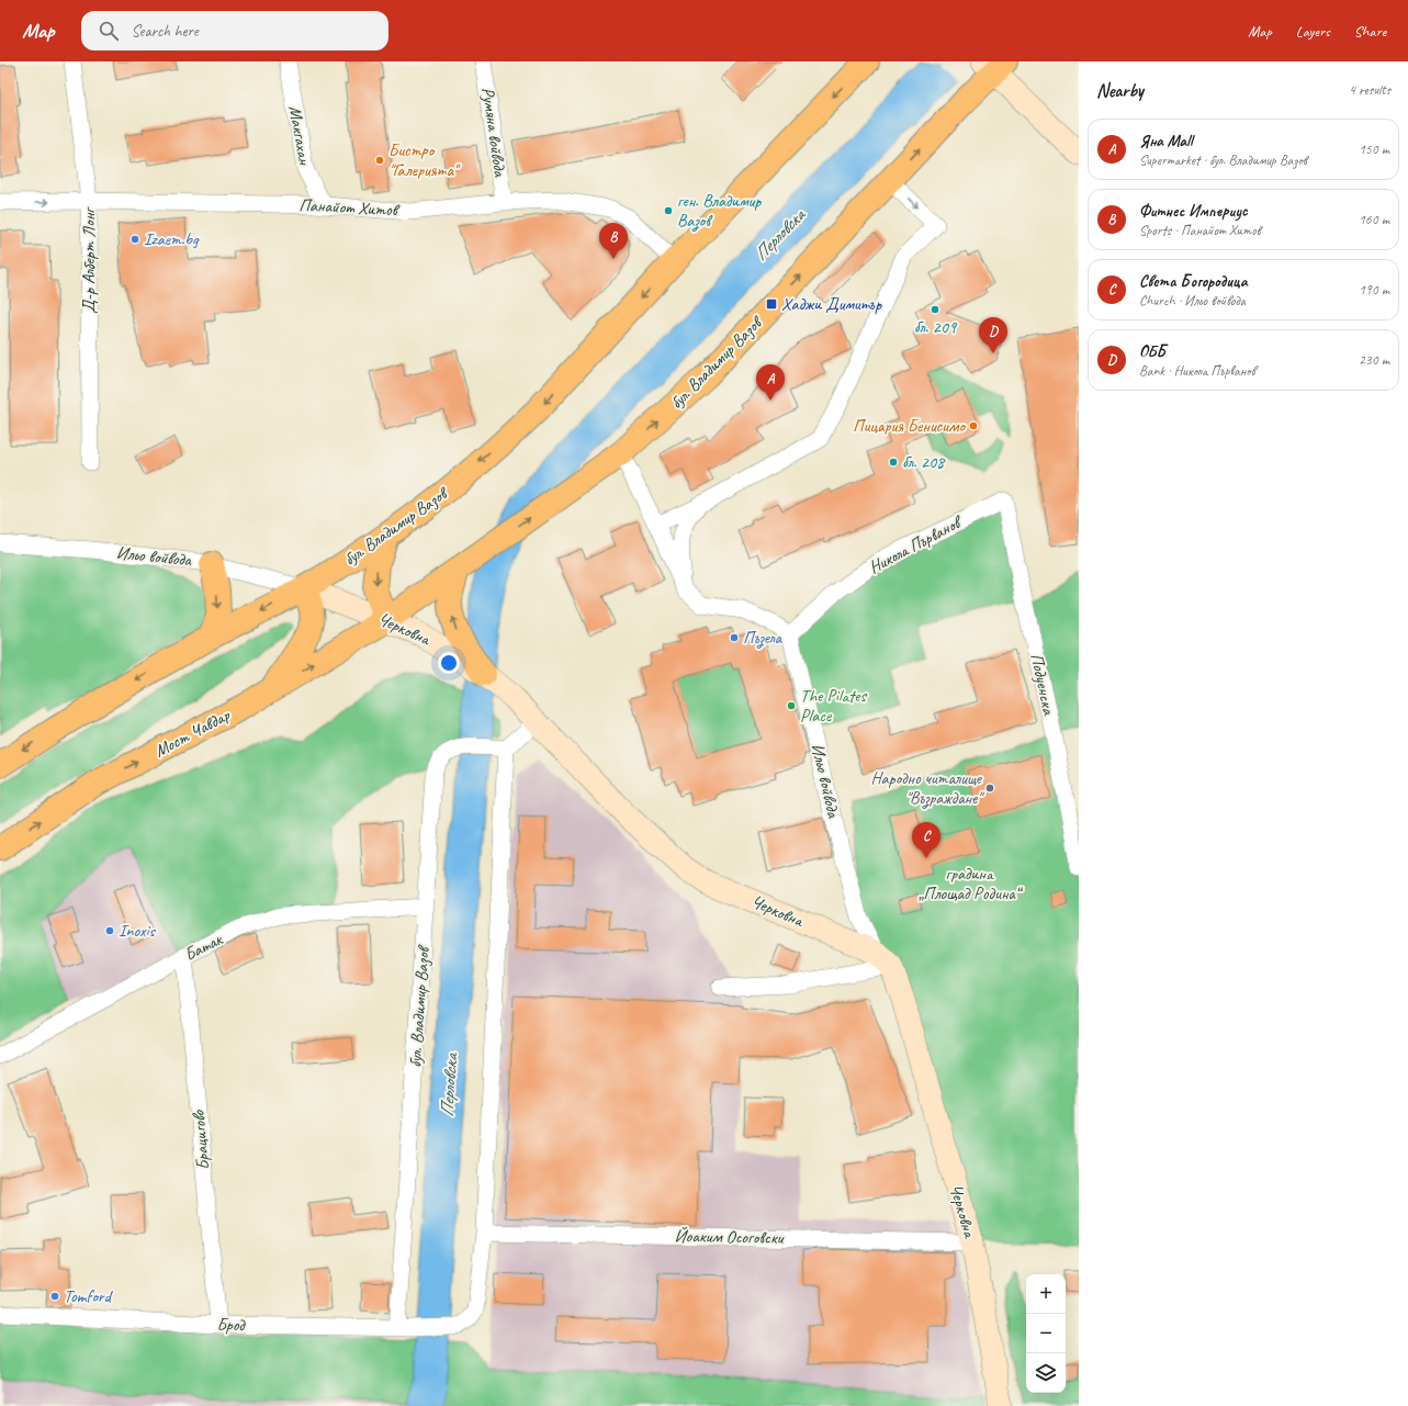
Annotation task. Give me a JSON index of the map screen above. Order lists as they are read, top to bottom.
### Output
{
  "streets": {
    "main road": ["бул. Владимир Вазов", "Мост Чавдар"],
    "street": [
      "Румяна войвода",
      "Макгахан",
      "Панайот Хитов",
      "Д-р Алберт Лонг",
      "Никола Първанов",
      "Ильо войвода",
      "Черковна",
      "Подуенска",
      "Батак",
      "Брацигово",
      "Йоаким Осоговски",
      "Брод"
    ]
  },
  "crossings": [
    ["Румяна войвода", "Панайот Хитов"],
    ["Макгахан", "Панайот Хитов"],
    ["Панайот Хитов", "Д-р Алберт Лонг"],
    ["Панайот Хитов", "бул. Владимир Вазов"],
    ["бул. Владимир Вазов", "Ильо войвода"],
    ["бул. Владимир Вазов", "Черковна"],
    ["бул. Владимир Вазов", "Мост Чавдар"],
    ["бул. Владимир Вазов", "Батак"],
    ["бул. Владимир Вазов", "Брод"],
    ["Никола Първанов", "Ильо войвода"],
    ["Никола Първанов", "Подуенска"],
    ["Ильо войвода", "Черковна"],
    ["Черковна", "Мост Чавдар"],
    ["Черковна", "Йоаким Осоговски"],
    ["Батак", "Брацигово"],
    ["Брацигово", "Брод"],
    ["Йоаким Осоговски", "Брод"]
  ],
  "water": ["Перловска"],
  "parks": ["градина „Площад Родина“"],
  "places": {
    "other": [
      "Бистро \"Галерията\"",
      "ген. Владимир Вазов",
      "Izaem.bg",
      "бл. 209",
      "Пицария Бенисимо",
      "бл. 208",
      "Пъзела",
      "The Pilates Place",
      "Народно читалище \"Възраждане\"",
      "Inoxis",
      "Tomford"
    ],
    "transit": ["Хаджи Димитър"]
  },
  "page": {
    "header": "Map",
    "search": "Search here",
    "nav": ["Map", "Layers", "Share"],
    "heading": ["Nearby", "4 results"],
    "list": [
      {
        "mark": "A",
        "name": "Яна Mall",
        "note": "Supermarket · бул. Владимир Вазов",
        "value": "150 m"
      },
      {
        "mark": "B",
        "name": "Фитнес Империус",
        "note": "Sports · Панайот Хитов",
        "value": "160 m"
      },
      {
        "mark": "C",
        "name": "Света Богородица",
        "note": "Church · Ильо войвода",
        "value": "190 m"
      },
      {
        "mark": "D",
        "name": "ОББ",
        "note": "Bank · Никола Първанов",
        "value": "230 m"
      }
    ],
    "pins": [
      "B",
      "D",
      "A",
      "C"
    ],
    "map_buttons": ["+", "−"]
  }
}
